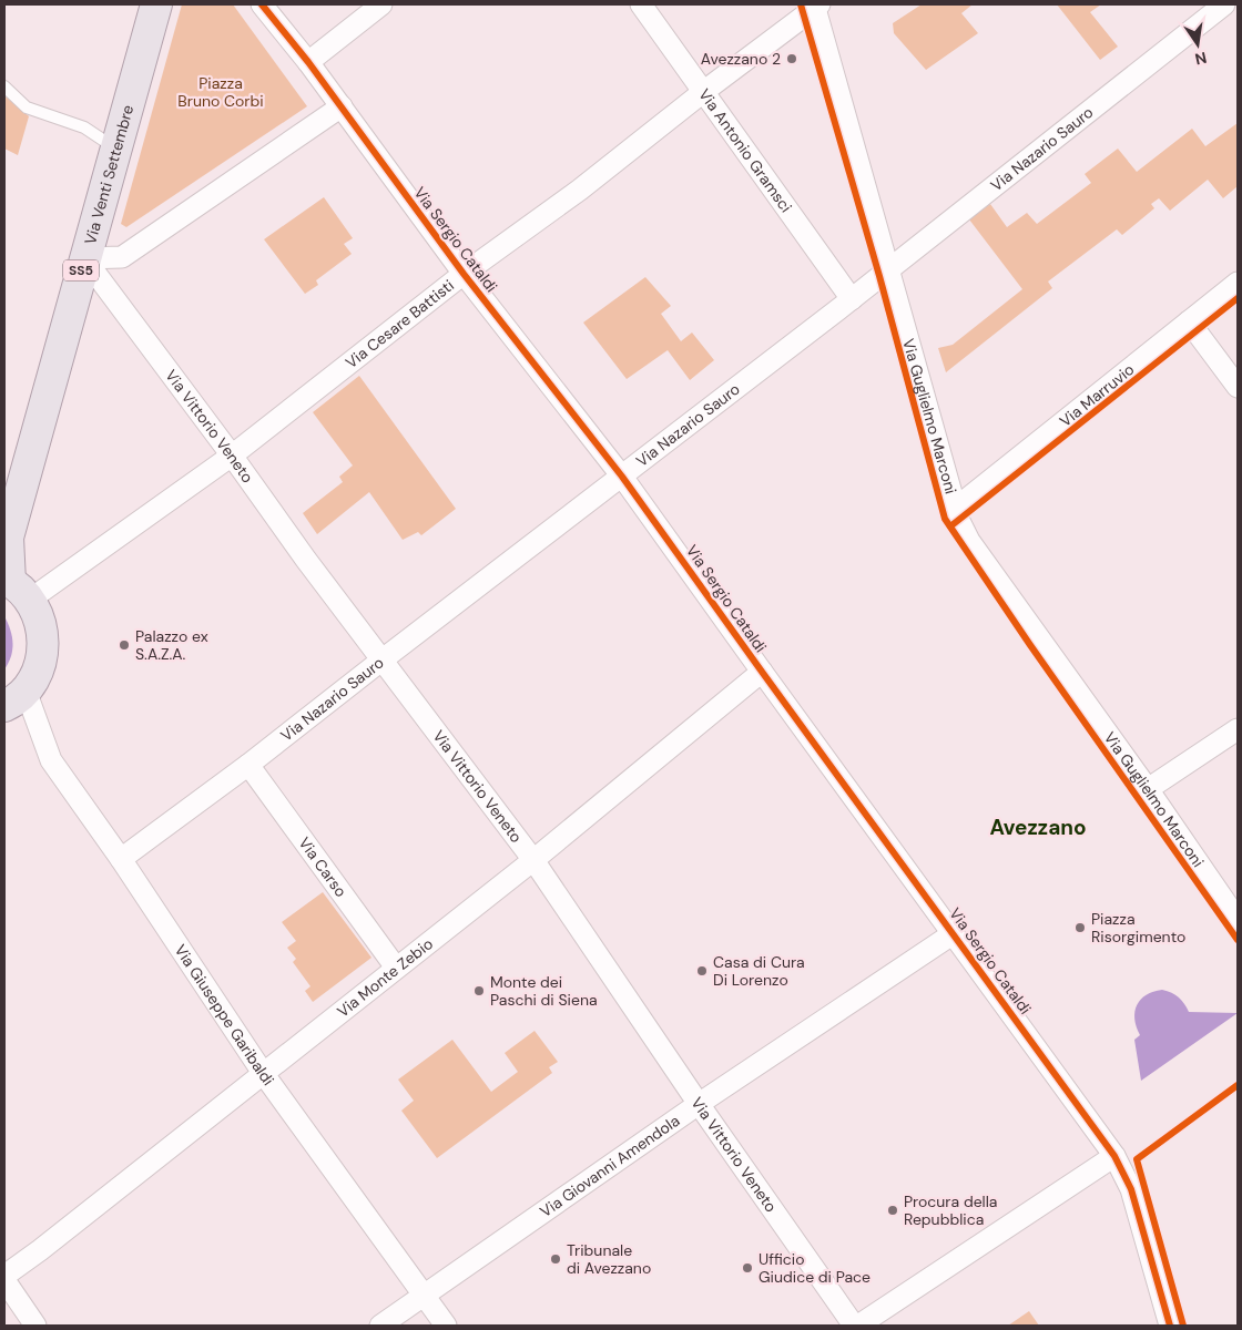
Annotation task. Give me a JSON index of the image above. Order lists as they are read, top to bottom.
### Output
{
  "streets": {
    "main road": ["Via Venti Settembre", "SS5"],
    "street": [
      "Via Nazario Sauro",
      "Via Antonio Gramsci",
      "Via Sergio Cataldi",
      "Via Cesare Battisti",
      "Via Marruvio",
      "Via Guglielmo Marconi",
      "Via Vittorio Veneto",
      "Via Carso",
      "Via Monte Zebio",
      "Via Giuseppe Garibaldi",
      "Via Giovanni Amendola"
    ]
  },
  "crossings": [
    ["Via Nazario Sauro", "Via Antonio Gramsci"],
    ["Via Nazario Sauro", "Via Sergio Cataldi"],
    ["Via Nazario Sauro", "Via Guglielmo Marconi"],
    ["Via Nazario Sauro", "Via Vittorio Veneto"],
    ["Via Nazario Sauro", "Via Carso"],
    ["Via Nazario Sauro", "Via Giuseppe Garibaldi"],
    ["Via Antonio Gramsci", "Via Cesare Battisti"],
    ["Via Venti Settembre", "SS5"],
    ["Via Venti Settembre", "Via Cesare Battisti"],
    ["Via Venti Settembre", "Via Vittorio Veneto"],
    ["Via Sergio Cataldi", "Via Cesare Battisti"],
    ["Via Sergio Cataldi", "Via Monte Zebio"],
    ["Via Sergio Cataldi", "Via Giovanni Amendola"],
    ["SS5", "Via Cesare Battisti"],
    ["SS5", "Via Giuseppe Garibaldi"],
    ["Via Cesare Battisti", "Via Guglielmo Marconi"],
    ["Via Cesare Battisti", "Via Vittorio Veneto"],
    ["Via Marruvio", "Via Guglielmo Marconi"],
    ["Via Vittorio Veneto", "Via Monte Zebio"],
    ["Via Vittorio Veneto", "Via Giovanni Amendola"],
    ["Via Carso", "Via Monte Zebio"],
    ["Via Monte Zebio", "Via Giuseppe Garibaldi"],
    ["Via Giuseppe Garibaldi", "Via Giovanni Amendola"]
  ],
  "districts": ["Avezzano"],
  "parks": ["Piazza Bruno Corbi"],
  "places": [
    "Avezzano 2",
    "Palazzo ex S.A.Z.A.",
    "Piazza Risorgimento",
    "Casa di Cura Di Lorenzo",
    "Monte dei Paschi di Siena",
    "Procura della Repubblica",
    "Tribunale di Avezzano",
    "Ufficio Giudice di Pace"
  ],
  "north": "bottom"
}
